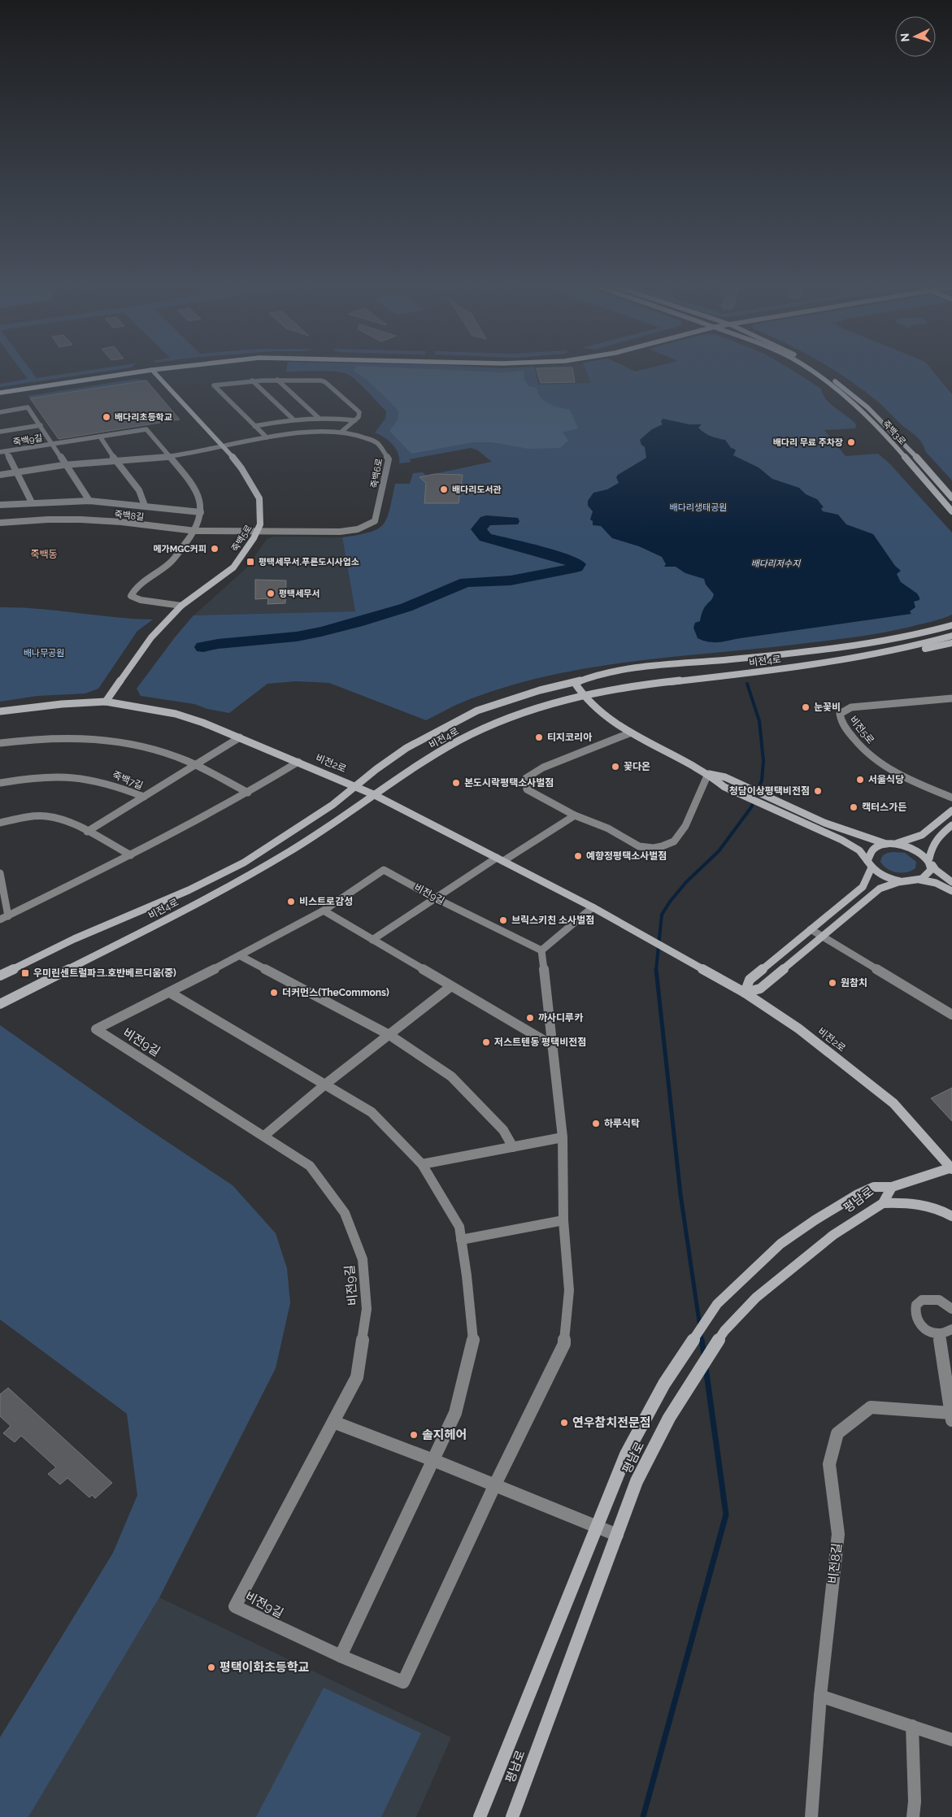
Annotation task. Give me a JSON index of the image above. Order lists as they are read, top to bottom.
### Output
{
  "streets": {
    "street": [
      "죽백3로",
      "죽백9길",
      "죽백6로",
      "죽백8길",
      "죽백5로",
      "비전4로",
      "비전5로",
      "비전2로",
      "죽백7길",
      "비전9길",
      "평남로",
      "비전8길"
    ]
  },
  "crossings": [
    ["죽백6로", "죽백8길"],
    ["죽백6로", "죽백5로"],
    ["죽백8길", "죽백5로"],
    ["죽백5로", "비전2로"],
    ["비전4로", "비전2로"],
    ["비전2로", "평남로"]
  ],
  "districts": ["죽백동"],
  "water": ["배다리저수지"],
  "parks": ["배다리생태공원", "배나무공원"],
  "places": {
    "other": [
      "배다리초등학교",
      "배다리 무료 주차장",
      "배다리도서관",
      "메가MGC커피",
      "평택세무서",
      "눈꽃비",
      "티지코리아",
      "꽃다온",
      "서울식당",
      "본도시락평택소사벌점",
      "청담이상평택비전점",
      "캑터스가든",
      "예향정평택소사벌점",
      "비스트로감성",
      "브릭스키친 소사벌점",
      "원참치",
      "더커먼스(TheCommons)",
      "까사디루카",
      "저스트텐동 평택비전점",
      "하루식탁",
      "연우참치전문점",
      "솔지헤어",
      "평택이화초등학교"
    ],
    "transit": ["평택세무서.푸른도시사업소", "우미린센트럴파크.호반베르디움(중)"]
  },
  "north": "left"
}
